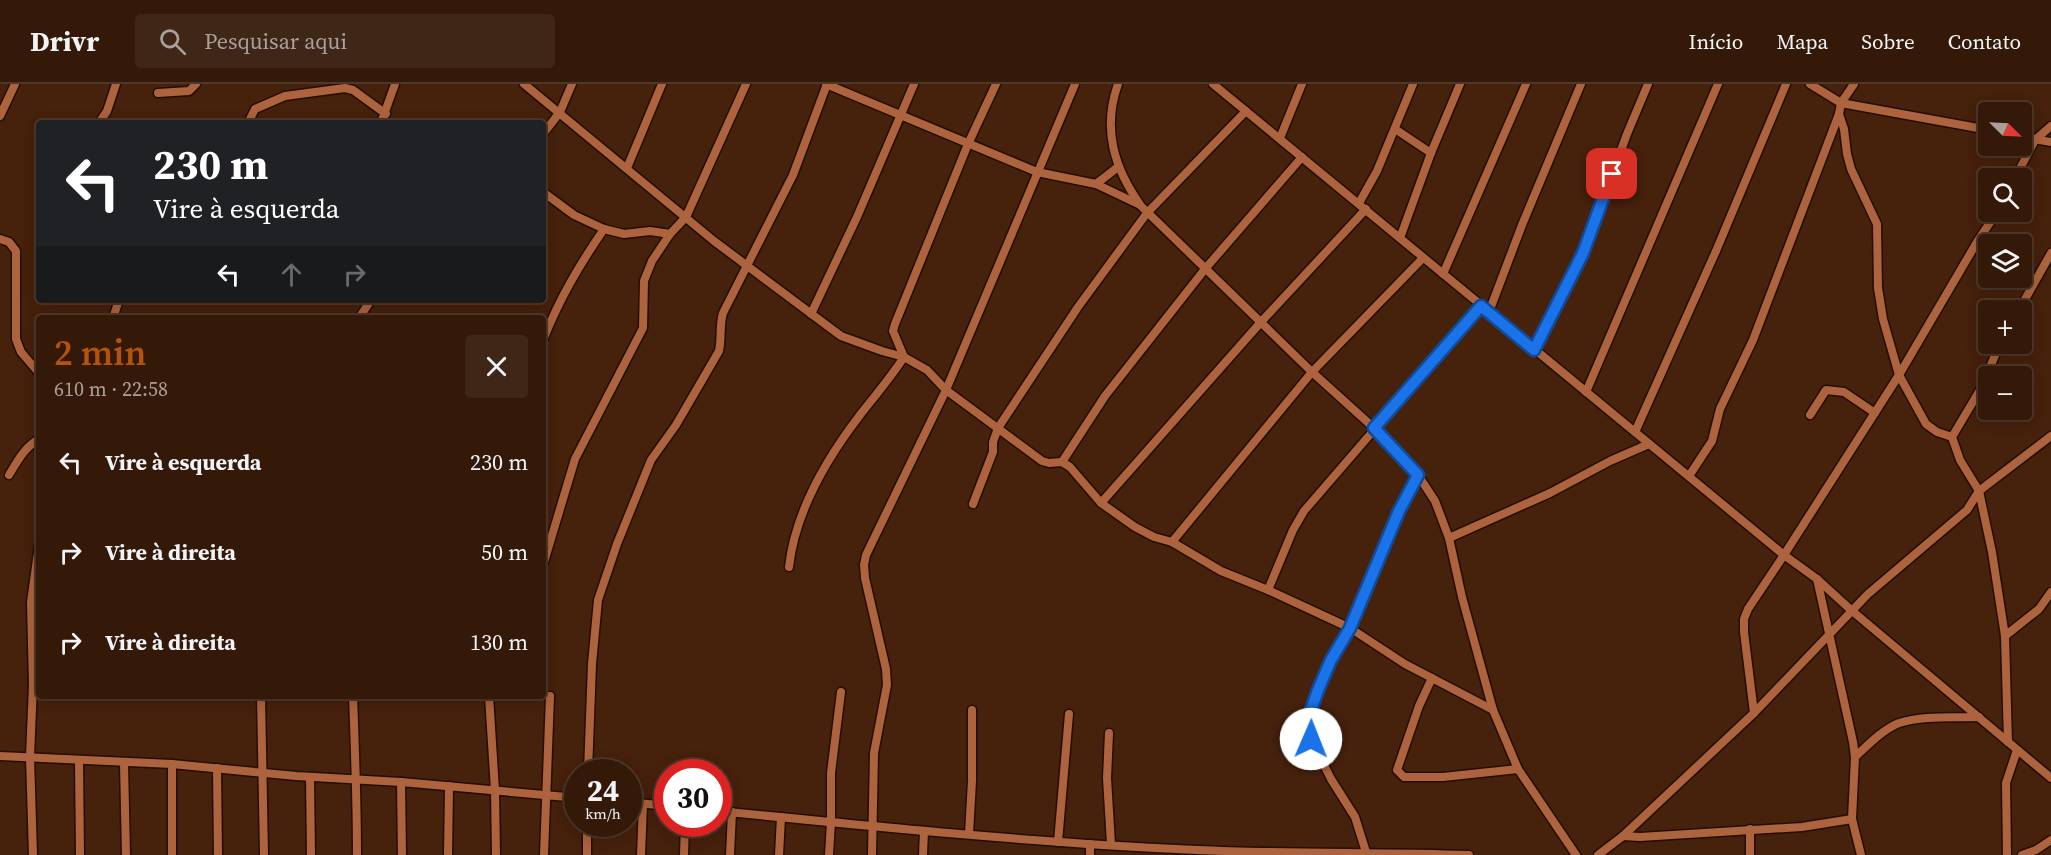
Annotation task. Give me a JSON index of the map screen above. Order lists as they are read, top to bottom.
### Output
{
  "north": "bottom right",
  "page": {
    "header": "Drivr",
    "search": "Pesquisar aqui",
    "nav": [
      "Início",
      "Mapa",
      "Sobre",
      "Contato"
    ],
    "map_buttons": ["+", "−"],
    "turn": ["230 m", "Vire à esquerda"],
    "heading": ["2 min", "610 m · 22:58"],
    "list": [
      {
        "name": "Vire à esquerda",
        "value": "230 m"
      },
      {
        "name": "Vire à direita",
        "value": "50 m"
      },
      {
        "name": "Vire à direita",
        "value": "130 m"
      }
    ],
    "speed": "24 km/h",
    "limit": "30"
  }
}
